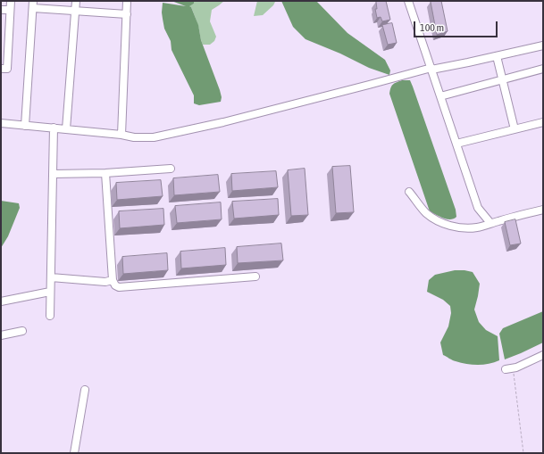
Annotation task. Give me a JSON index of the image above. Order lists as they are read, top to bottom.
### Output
{
  "scale_bar": "100 m"
}
